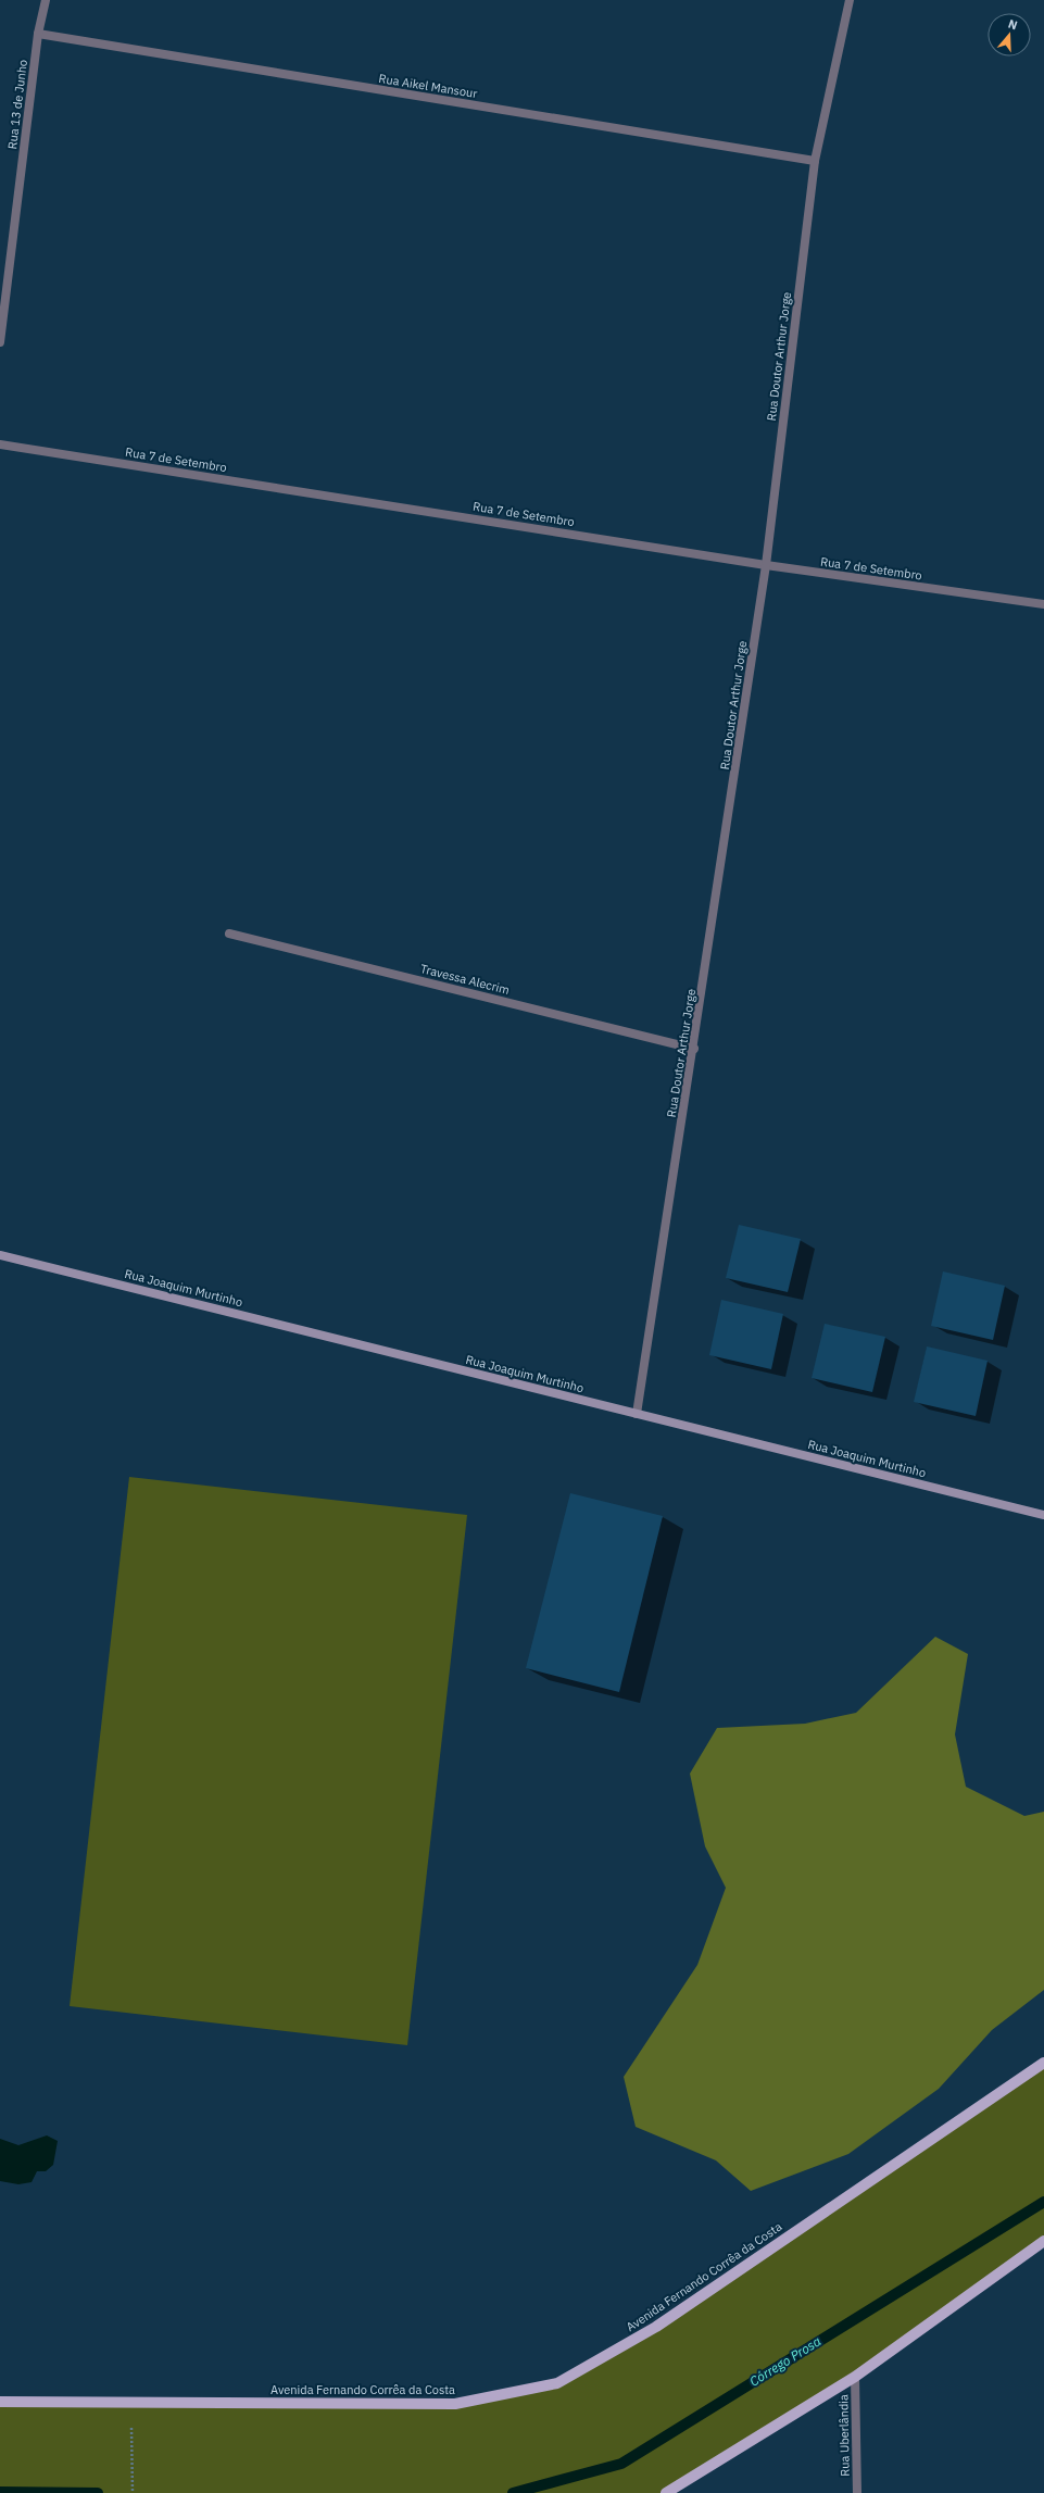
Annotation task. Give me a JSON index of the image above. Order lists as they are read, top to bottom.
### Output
{
  "streets": {
    "main road": ["Avenida Fernando Corrêa da Costa"],
    "street": [
      "Rua Aikel Mansour",
      "Rua 13 de Junho",
      "Rua Doutor Arthur Jorge",
      "Rua 7 de Setembro",
      "Travessa Alecrim",
      "Rua Joaquim Murtinho",
      "Rua Uberlândia"
    ]
  },
  "crossings": [
    ["Rua Aikel Mansour", "Rua 13 de Junho"],
    ["Rua Aikel Mansour", "Rua Doutor Arthur Jorge"],
    ["Rua Doutor Arthur Jorge", "Rua 7 de Setembro"],
    ["Rua Doutor Arthur Jorge", "Travessa Alecrim"],
    ["Rua Doutor Arthur Jorge", "Rua Joaquim Murtinho"]
  ],
  "water": ["Córrego Prosa"],
  "north": "top"
}
